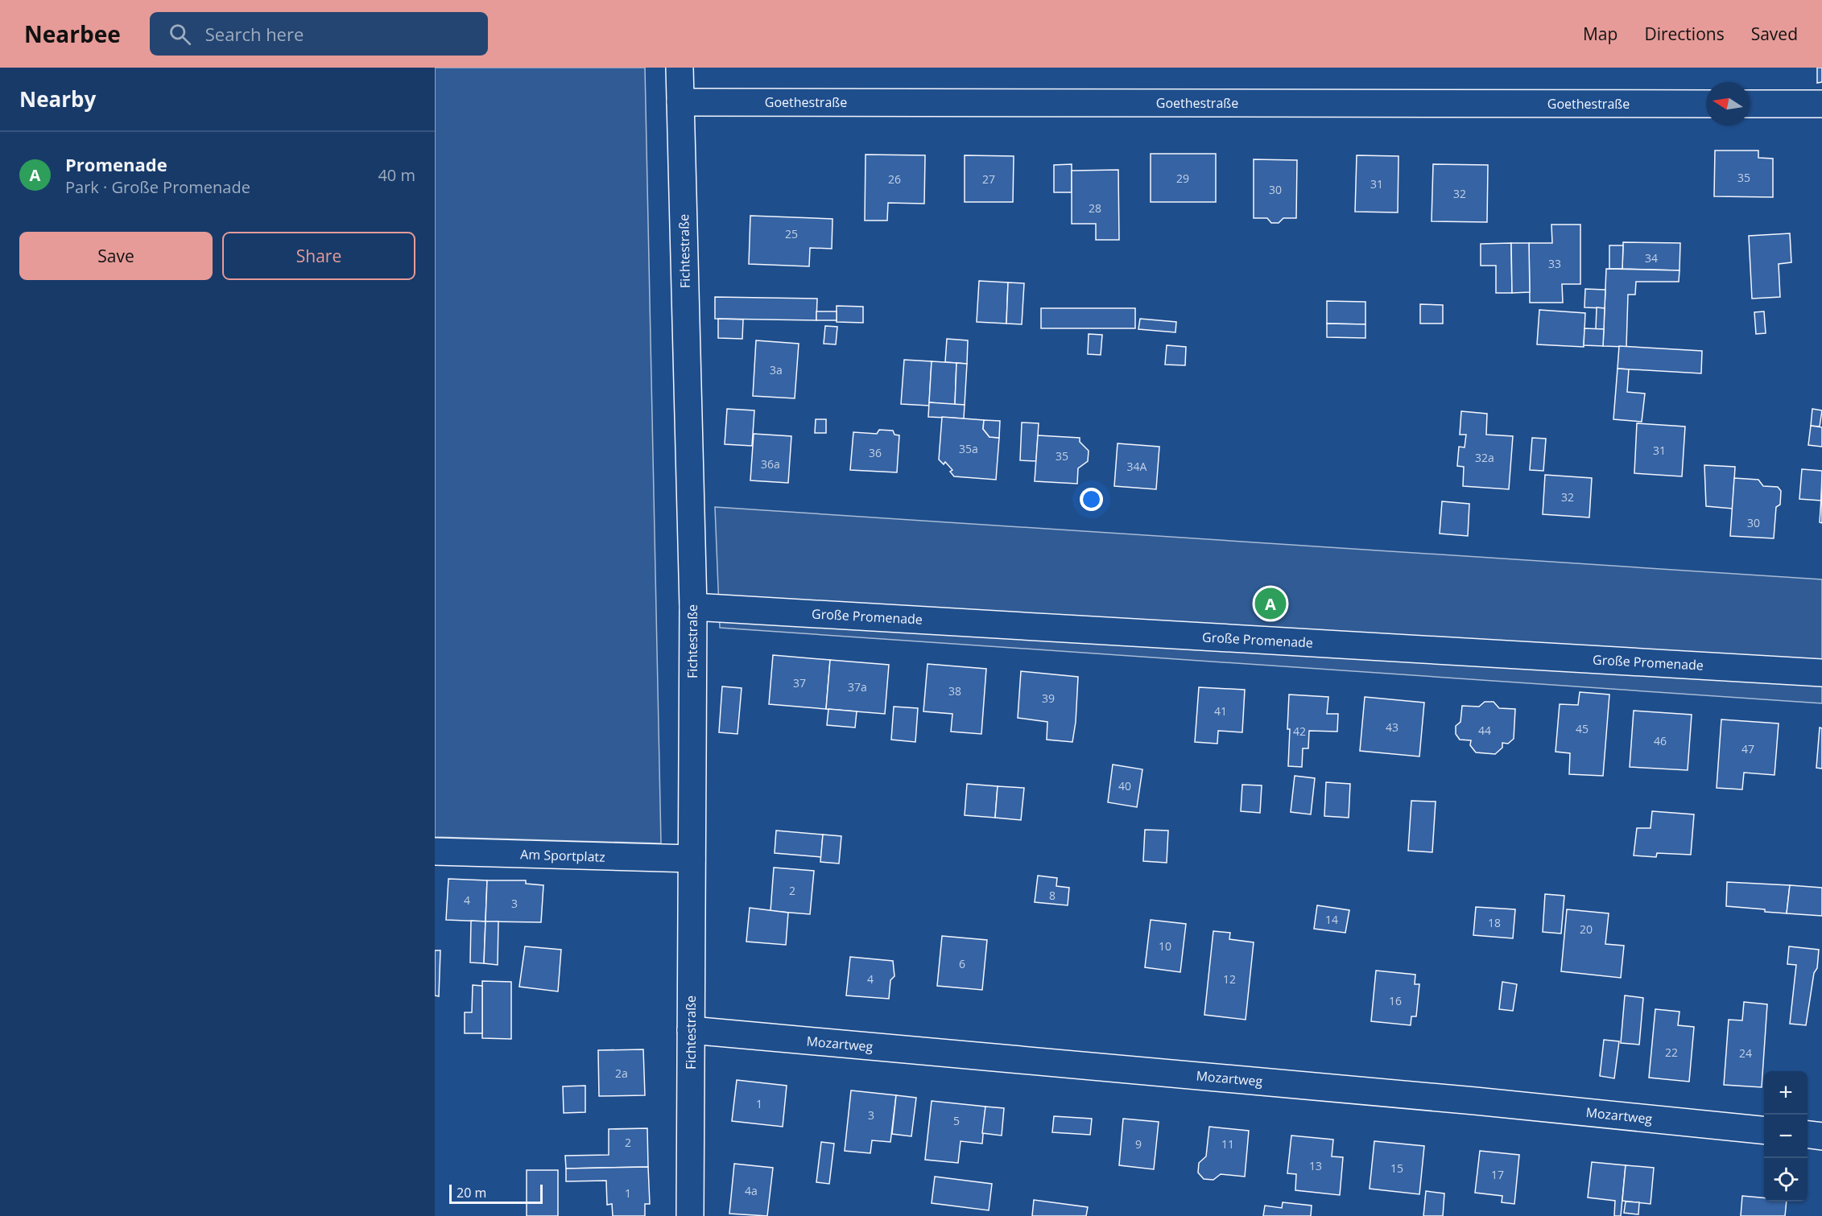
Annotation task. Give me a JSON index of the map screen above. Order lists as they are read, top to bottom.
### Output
{
  "streets": {
    "street": [
      "Goethestraße",
      "Fichtestraße",
      "Große Promenade",
      "Am Sportplatz",
      "Mozartweg"
    ]
  },
  "crossings": [
    ["Goethestraße", "Fichtestraße"],
    ["Fichtestraße", "Große Promenade"],
    ["Fichtestraße", "Am Sportplatz"],
    ["Fichtestraße", "Mozartweg"]
  ],
  "house_numbers": [
    "35",
    "29",
    "26",
    "27",
    "31",
    "30",
    "32",
    "28",
    "25",
    "34",
    "33",
    "3a",
    "35a",
    "31",
    "36",
    "35",
    "32a",
    "36a",
    "34A",
    "32",
    "30",
    "37",
    "37a",
    "38",
    "39",
    "41",
    "43",
    "45",
    "44",
    "42",
    "46",
    "47",
    "40",
    "2",
    "8",
    "4",
    "3",
    "14",
    "18",
    "20",
    "10",
    "6",
    "4",
    "12",
    "16",
    "22",
    "24",
    "2a",
    "1",
    "3",
    "5",
    "2",
    "9",
    "11",
    "13",
    "15",
    "17",
    "4a",
    "1"
  ],
  "scale_bar": "20 m",
  "north": "left",
  "page": {
    "header": "Nearbee",
    "search": "Search here",
    "nav": ["Map", "Directions", "Saved"],
    "heading": "Nearby",
    "list": [
      {
        "mark": "A",
        "name": "Promenade",
        "note": "Park · Große Promenade",
        "value": "40 m"
      }
    ],
    "buttons": ["Save", "Share"],
    "pins": "A",
    "map_buttons": ["+", "−"],
    "scale": "20 m"
  }
}
